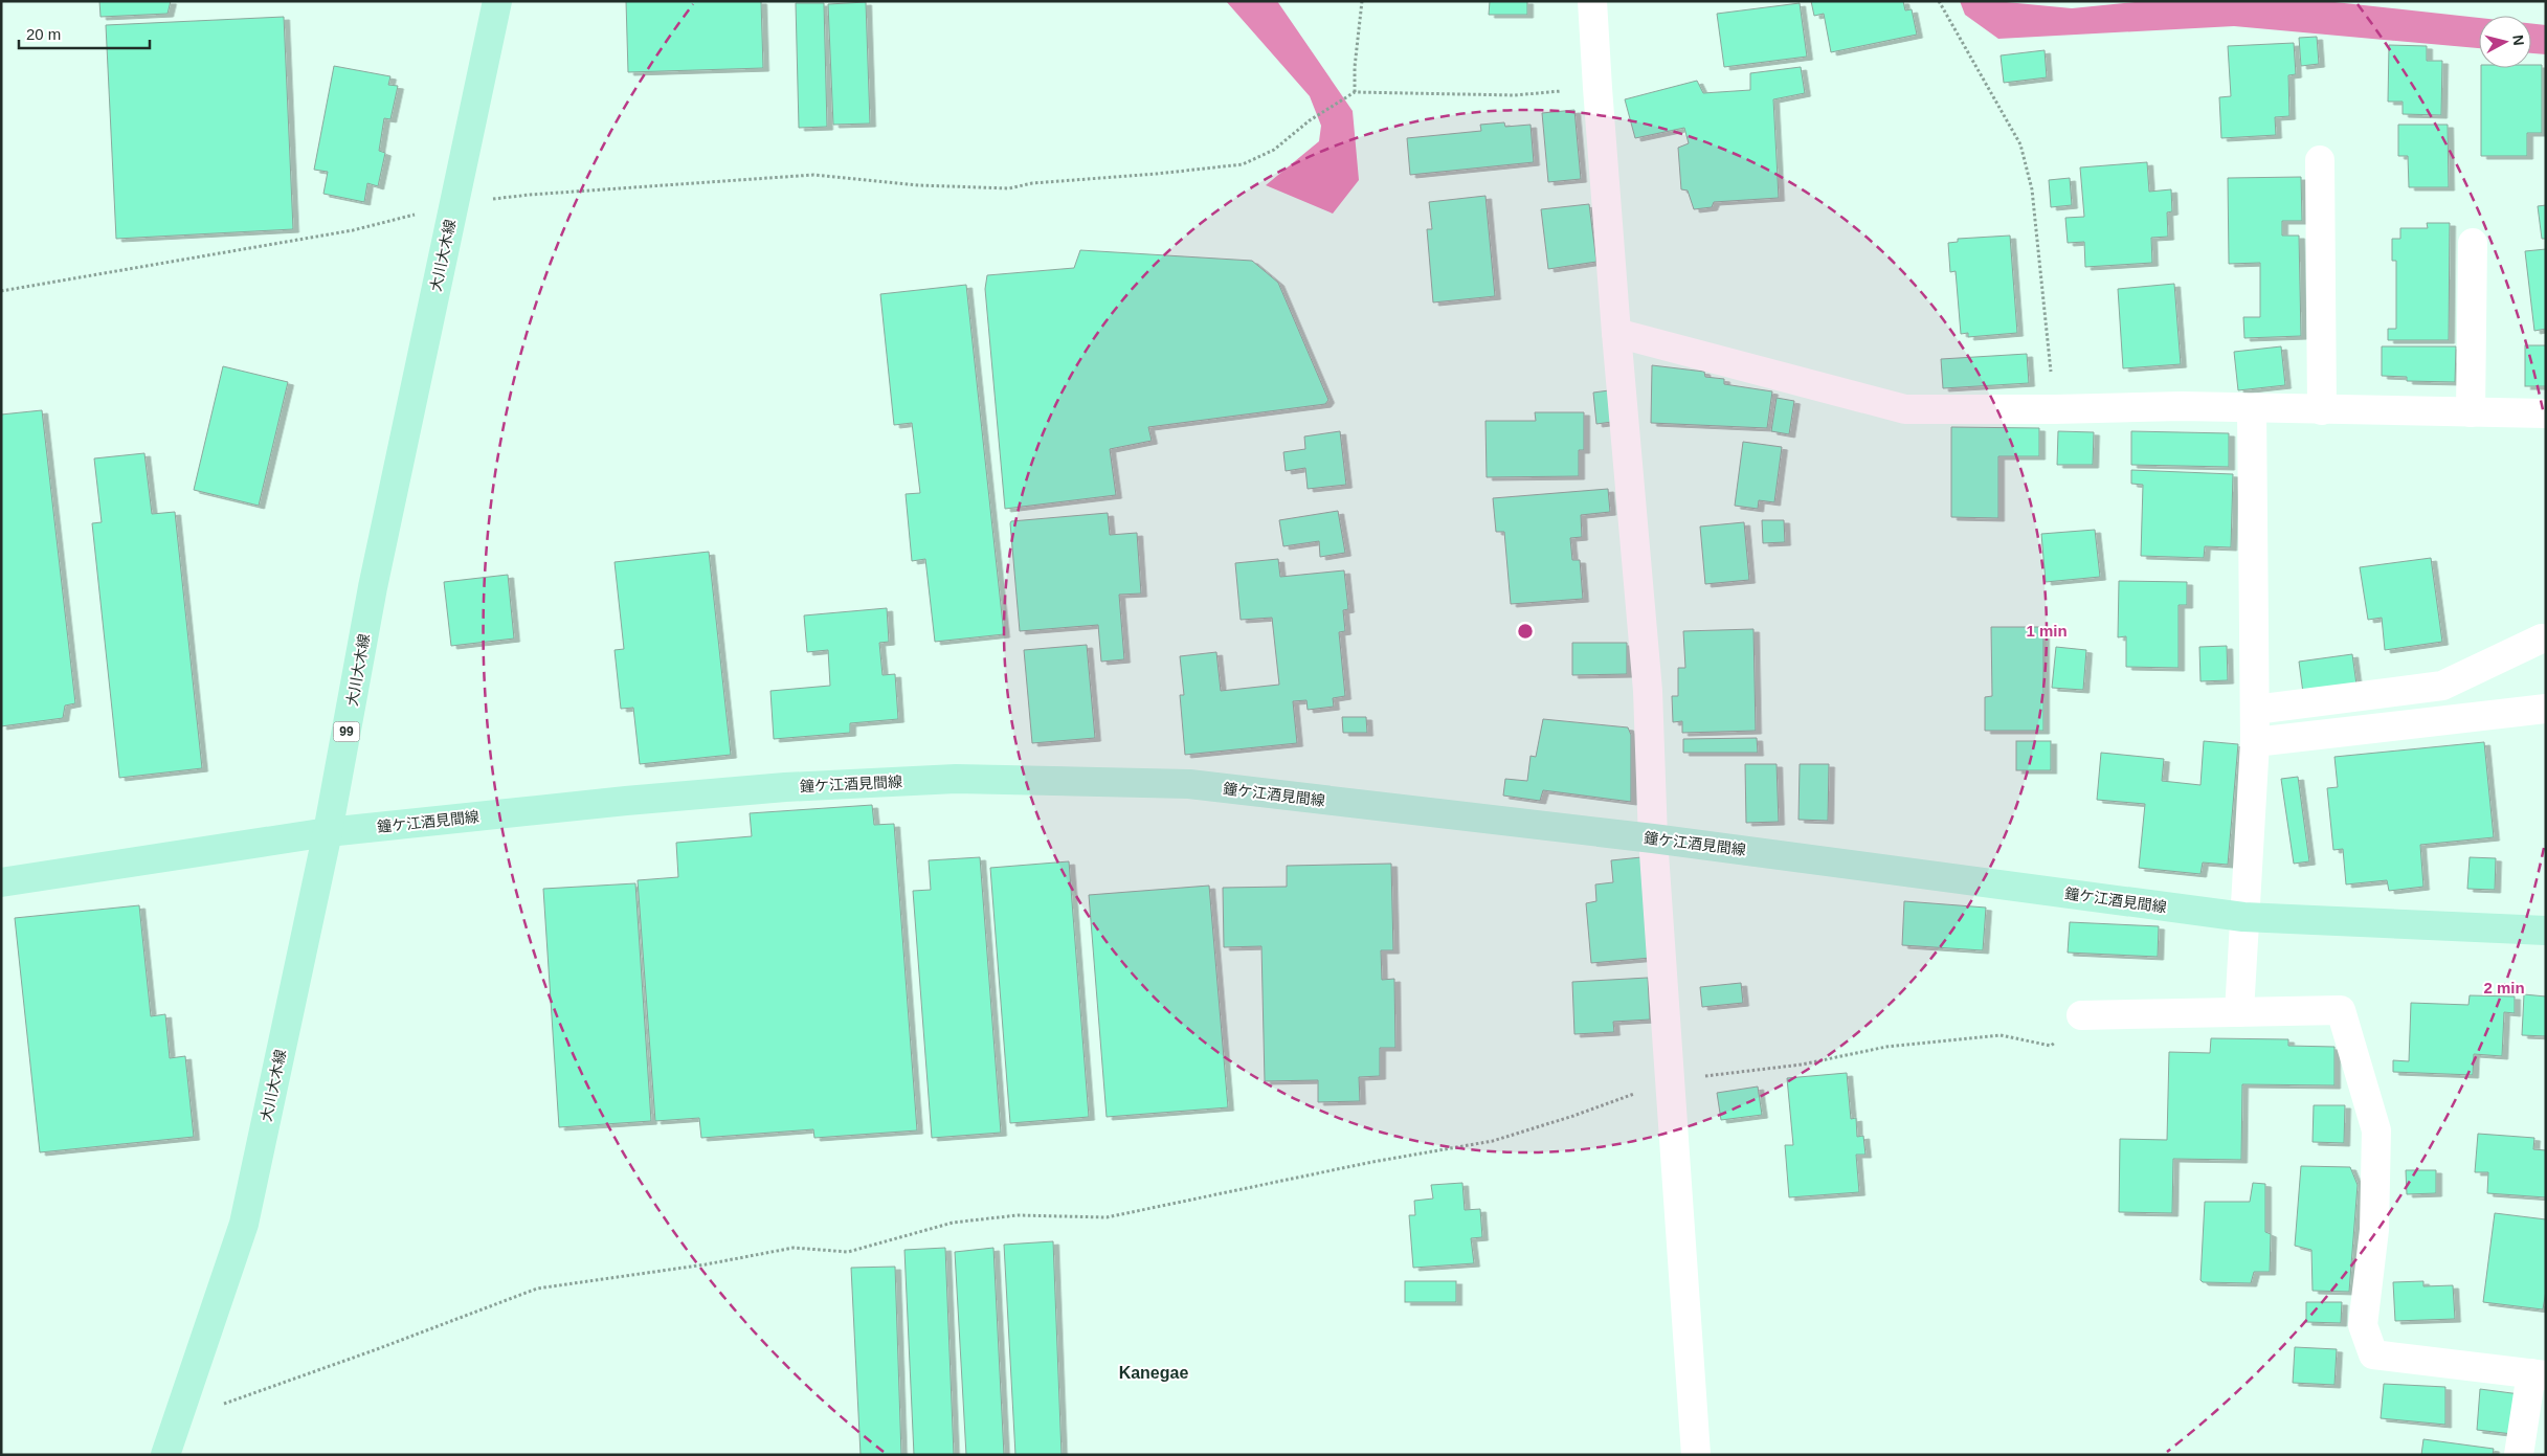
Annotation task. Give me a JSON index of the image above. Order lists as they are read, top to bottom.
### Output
{
  "streets": {
    "main road": ["大川大木線", "99", "鐘ケ江酒見間線"]
  },
  "crossings": [
    ["大川大木線", "鐘ケ江酒見間線"]
  ],
  "districts": ["Kanegae"],
  "scale_bar": "20 m",
  "north": "right",
  "rings": ["1 min", "2 min"]
}
